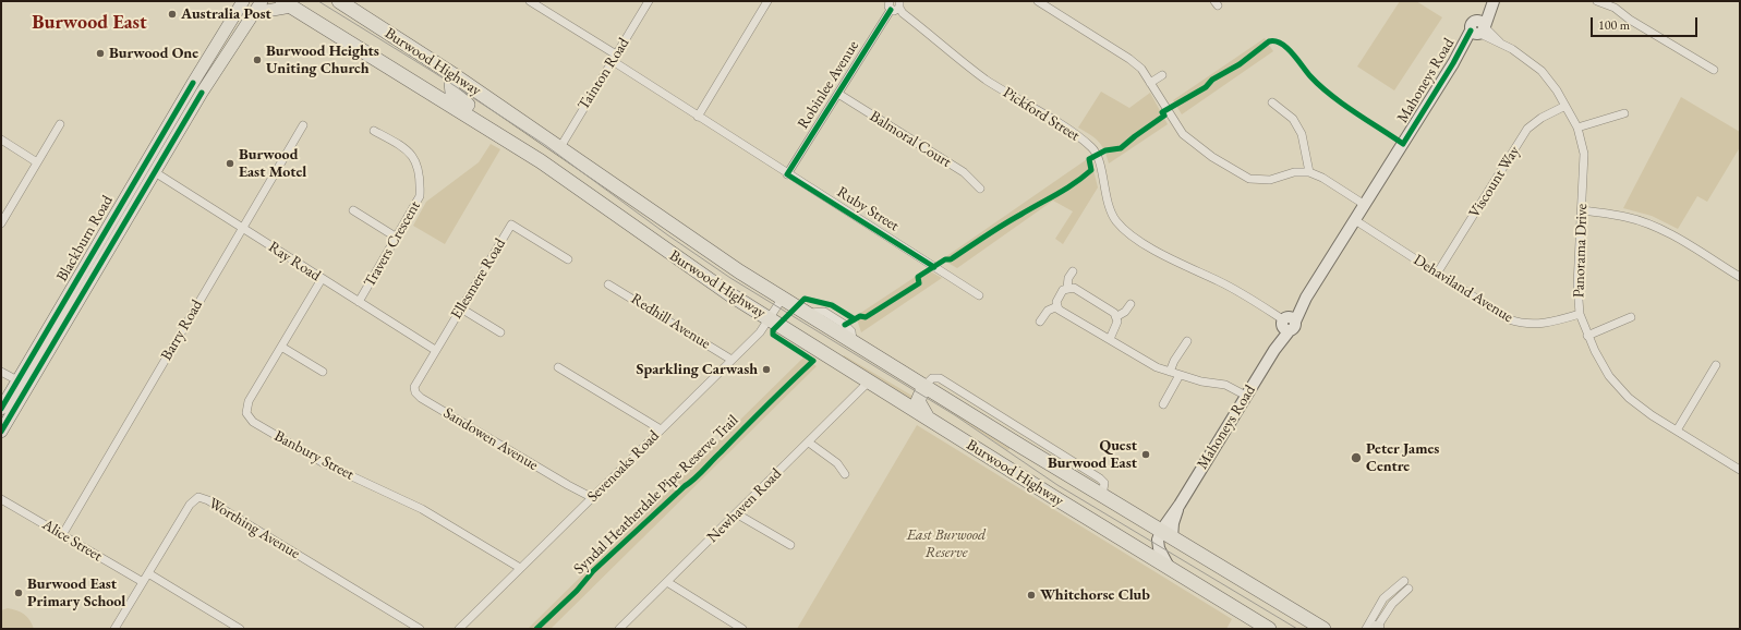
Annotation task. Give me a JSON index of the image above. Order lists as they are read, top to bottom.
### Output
{
  "streets": {
    "highway": ["Burwood Highway"],
    "main road": ["Mahoneys Road", "Blackburn Road"],
    "street": [
      "Tainton Road",
      "Robinlee Avenue",
      "Pickford Street",
      "Balmoral Court",
      "Viscount Way",
      "Ruby Street",
      "Travers Crescent",
      "Panorama Drive",
      "Ray Road",
      "Ellesmere Road",
      "Dehaviland Avenue",
      "Redhill Avenue",
      "Barry Road",
      "Sandowen Avenue",
      "Banbury Street",
      "Sevenoaks Road",
      "Newhaven Road",
      "Worthing Avenue",
      "Alice Street"
    ],
    "cycle path": ["Syndal Heatherdale Pipe Reserve Trail"]
  },
  "crossings": [
    ["Burwood Highway", "Tainton Road"],
    ["Burwood Highway", "Mahoneys Road"],
    ["Burwood Highway", "Sevenoaks Road"],
    ["Burwood Highway", "Newhaven Road"],
    ["Tainton Road", "Ruby Street"],
    ["Mahoneys Road", "Pickford Street"],
    ["Mahoneys Road", "Panorama Drive"],
    ["Mahoneys Road", "Dehaviland Avenue"],
    ["Robinlee Avenue", "Balmoral Court"],
    ["Robinlee Avenue", "Ruby Street"],
    ["Viscount Way", "Panorama Drive"],
    ["Viscount Way", "Dehaviland Avenue"],
    ["Blackburn Road", "Ray Road"],
    ["Travers Crescent", "Ray Road"],
    ["Panorama Drive", "Dehaviland Avenue"],
    ["Ray Road", "Ellesmere Road"],
    ["Ray Road", "Barry Road"],
    ["Ray Road", "Banbury Street"],
    ["Ellesmere Road", "Sandowen Avenue"],
    ["Redhill Avenue", "Sevenoaks Road"],
    ["Barry Road", "Alice Street"],
    ["Sandowen Avenue", "Sevenoaks Road"],
    ["Banbury Street", "Sevenoaks Road"],
    ["Worthing Avenue", "Alice Street"]
  ],
  "districts": ["Burwood East"],
  "parks": ["East Burwood Reserve"],
  "places": [
    "Australia Post",
    "Burwood One",
    "Burwood Heights Uniting Church",
    "Burwood East Motel",
    "Sparkling Carwash",
    "Quest Burwood East",
    "Peter James Centre",
    "Burwood East Primary School",
    "Whitehorse Club"
  ],
  "scale_bar": "100 m"
}
